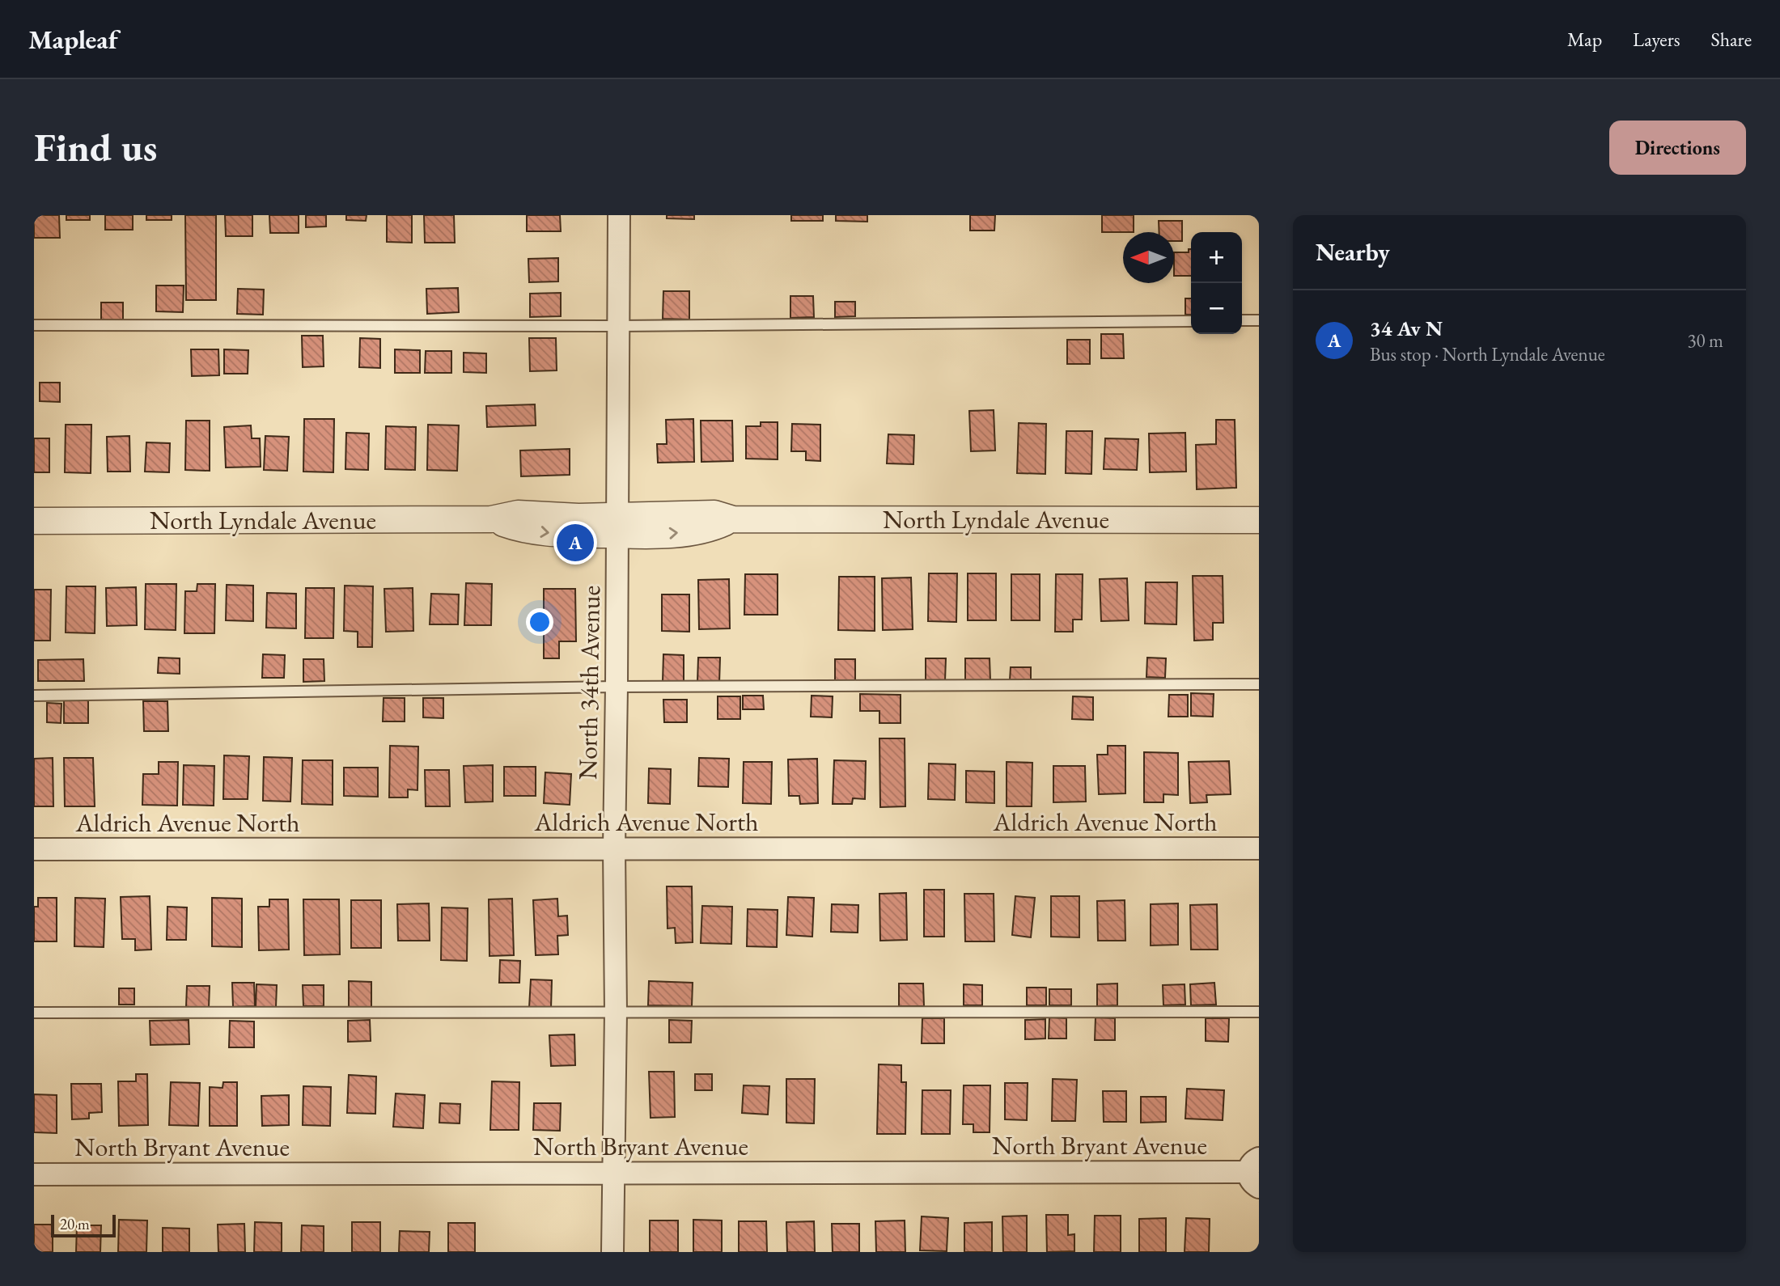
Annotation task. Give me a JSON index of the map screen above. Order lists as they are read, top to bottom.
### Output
{
  "streets": {
    "street": [
      "North Lyndale Avenue",
      "North 34th Avenue",
      "Aldrich Avenue North",
      "North Bryant Avenue"
    ]
  },
  "crossings": [
    ["North Lyndale Avenue", "North 34th Avenue"],
    ["North 34th Avenue", "Aldrich Avenue North"],
    ["North 34th Avenue", "North Bryant Avenue"]
  ],
  "scale_bar": "20 m",
  "north": "left",
  "page": {
    "header": "Mapleaf",
    "nav": ["Map", "Layers", "Share"],
    "buttons": "Directions",
    "title": "Find us",
    "heading": "Nearby",
    "map_buttons": ["+", "−"],
    "list": [
      {
        "mark": "A",
        "name": "34 Av N",
        "note": "Bus stop · North Lyndale Avenue",
        "value": "30 m"
      }
    ],
    "pins": "A",
    "scale": "20 m"
  }
}
